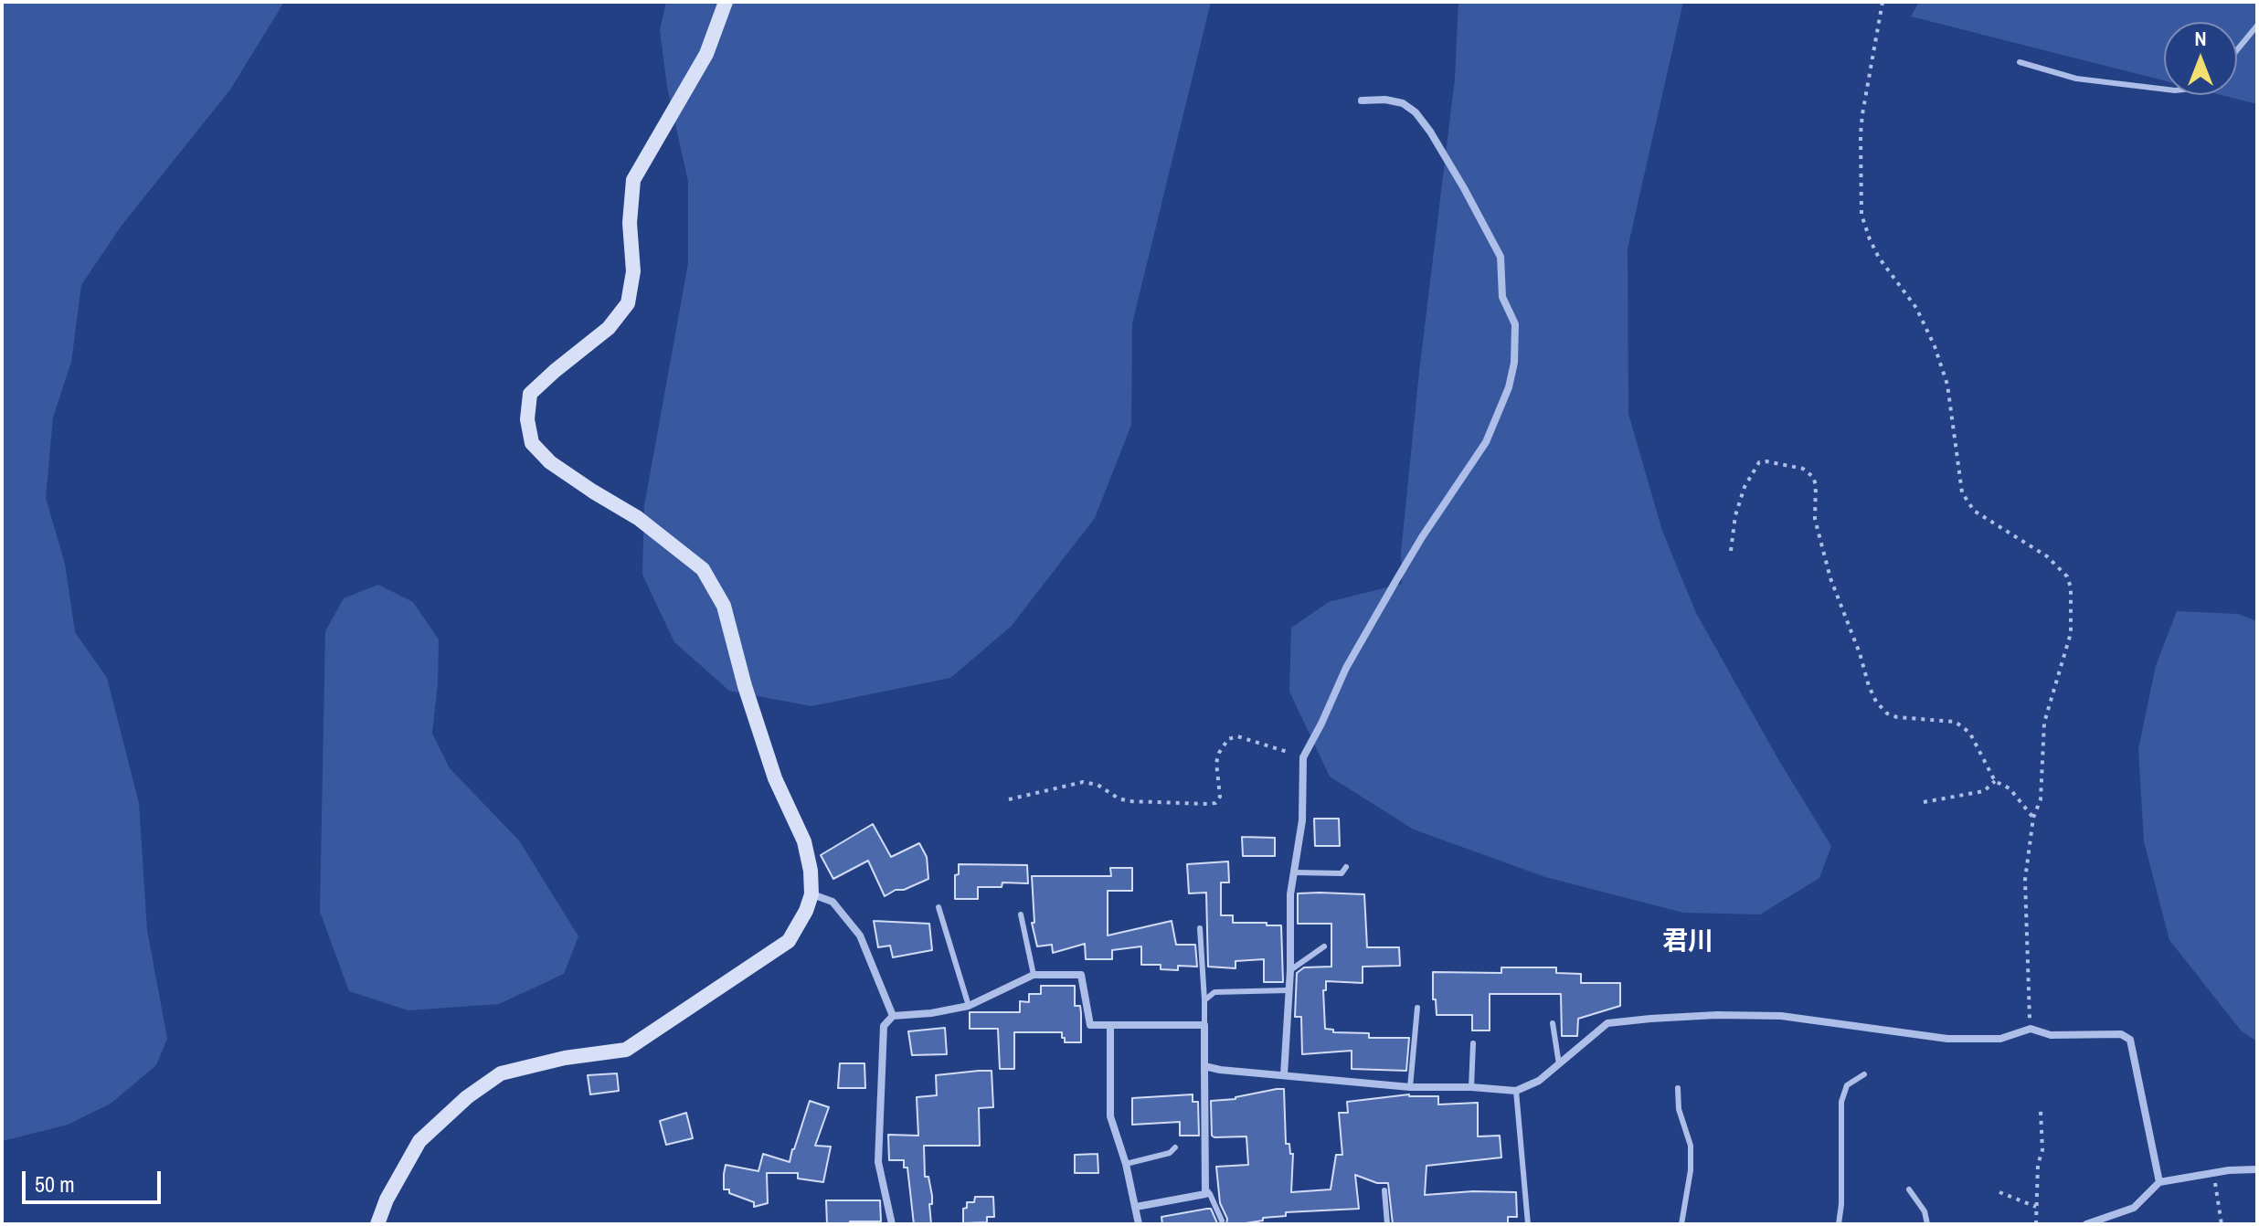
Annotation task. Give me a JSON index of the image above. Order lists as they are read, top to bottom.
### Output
{
  "districts": ["君川"],
  "scale_bar": "50 m",
  "north": "top"
}
